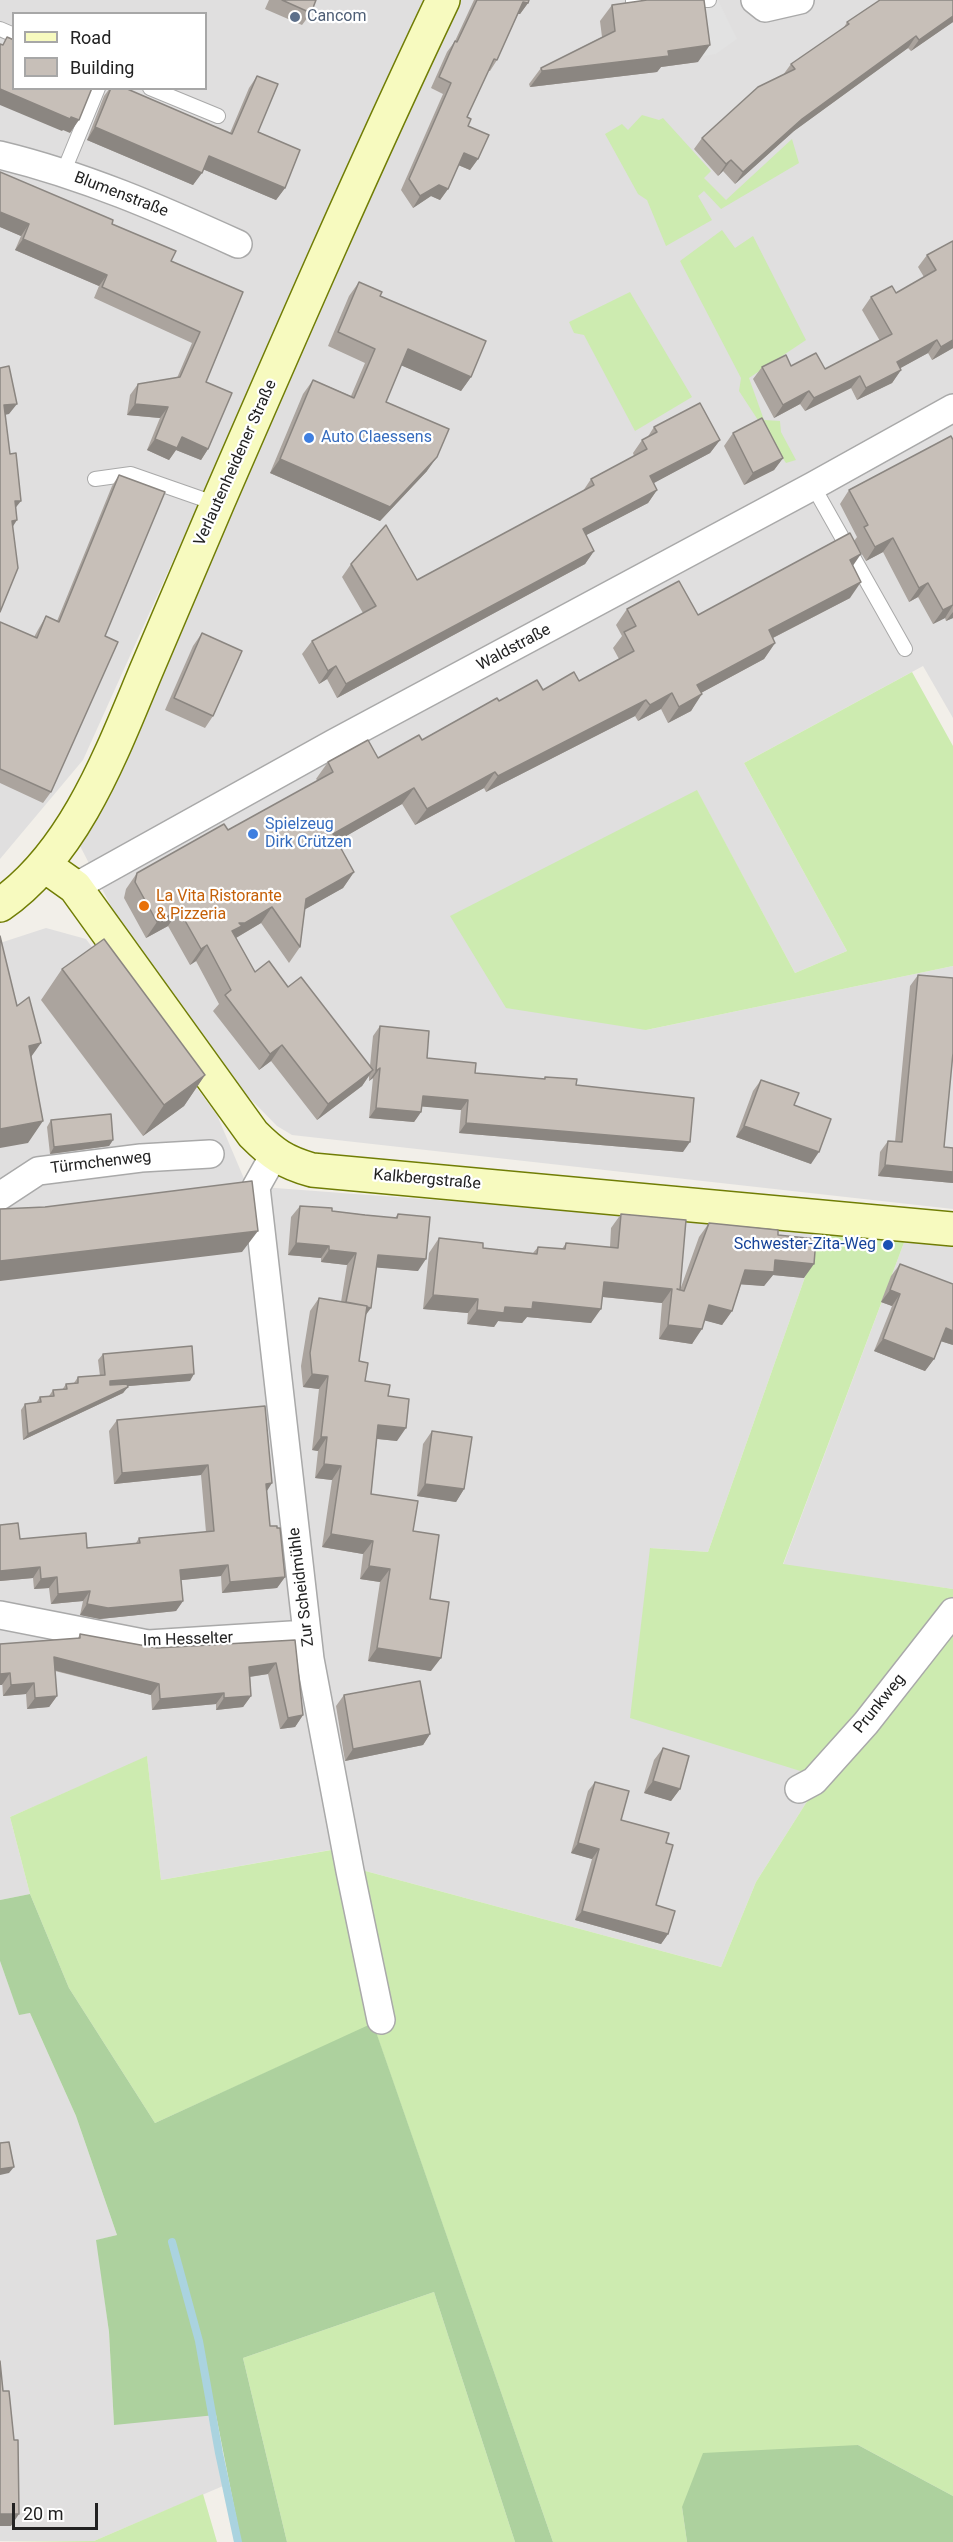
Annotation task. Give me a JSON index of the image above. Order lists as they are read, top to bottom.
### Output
{
  "streets": {
    "street": [
      "Blumenstraße",
      "Verlautenheidener Straße",
      "Waldstraße",
      "Türmchenweg",
      "Kalkbergstraße",
      "Zur Scheidmühle",
      "Im Hesselter",
      "Prunkweg"
    ]
  },
  "crossings": [
    ["Verlautenheidener Straße", "Kalkbergstraße"],
    ["Waldstraße", "Kalkbergstraße"],
    ["Kalkbergstraße", "Zur Scheidmühle"],
    ["Zur Scheidmühle", "Im Hesselter"]
  ],
  "places": [
    "Cancom",
    "Auto Claessens",
    "Spielzeug Dirk Crützen",
    "La Vita Ristorante & Pizzeria",
    "Schwester-Zita-Weg"
  ],
  "legend": ["Road", "Building"],
  "scale_bar": "20 m"
}
